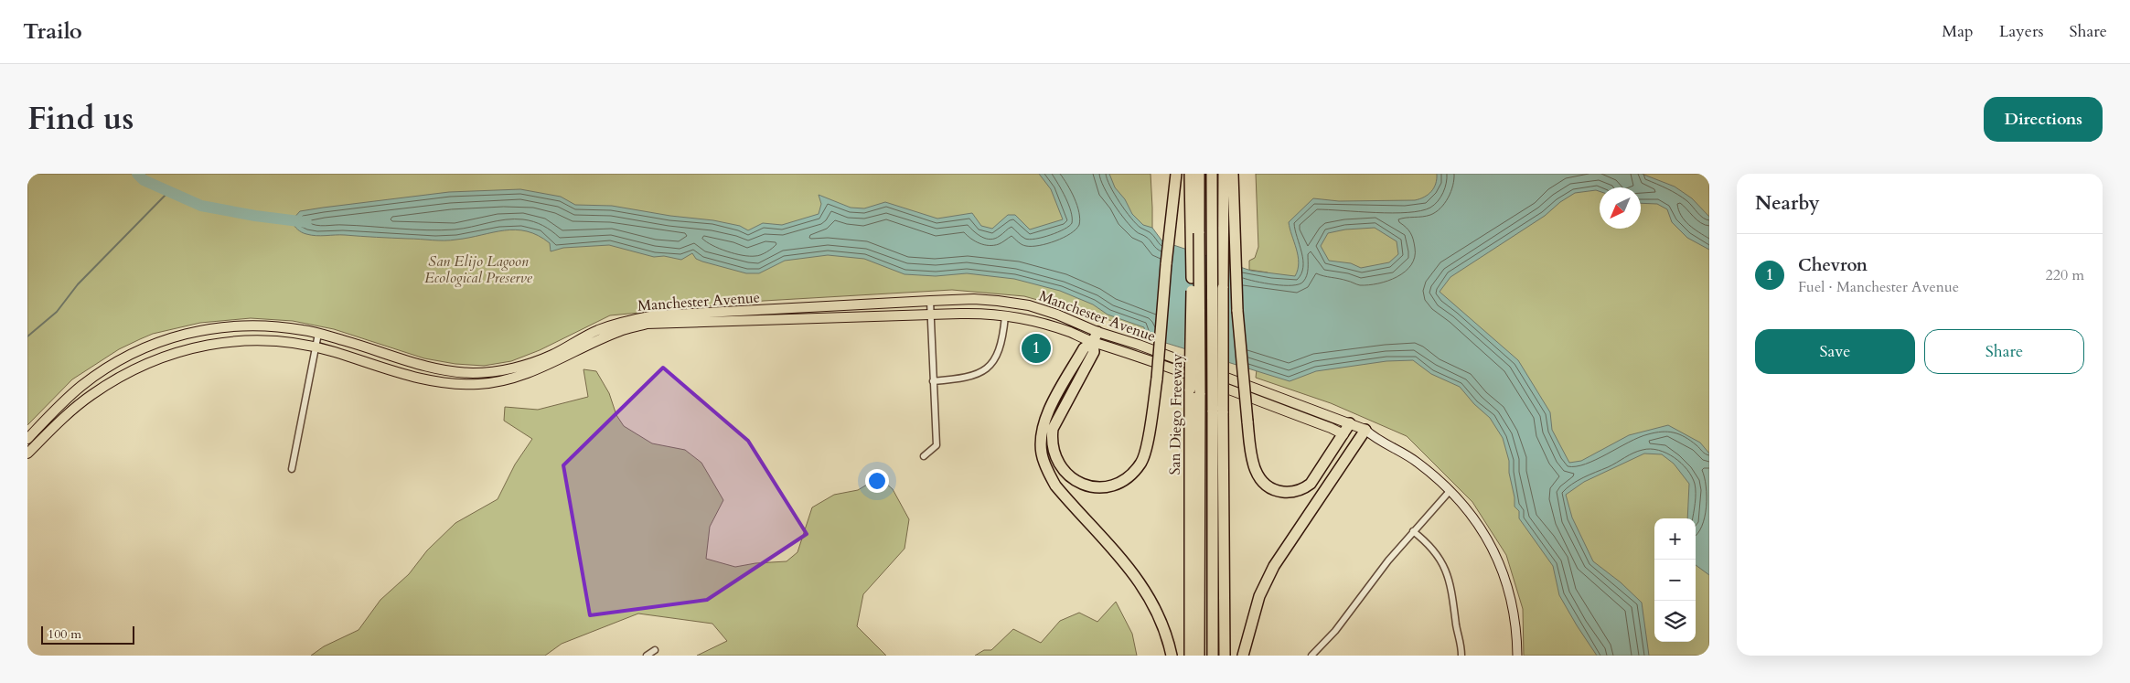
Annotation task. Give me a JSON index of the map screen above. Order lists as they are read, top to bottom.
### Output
{
  "streets": {
    "highway": ["San Diego Freeway"],
    "main road": ["Manchester Avenue"]
  },
  "parks": ["San Elijo Lagoon Ecological Preserve"],
  "scale_bar": "100 m",
  "north": "bottom left",
  "page": {
    "header": "Trailo",
    "nav": ["Map", "Layers", "Share"],
    "title": "Find us",
    "buttons": [
      "Directions",
      ["Save", "Share"]
    ],
    "heading": "Nearby",
    "list": [
      {
        "mark": "1",
        "name": "Chevron",
        "note": "Fuel · Manchester Avenue",
        "value": "220 m"
      }
    ],
    "pins": "1",
    "map_buttons": ["+", "−"],
    "scale": "100 m"
  }
}
